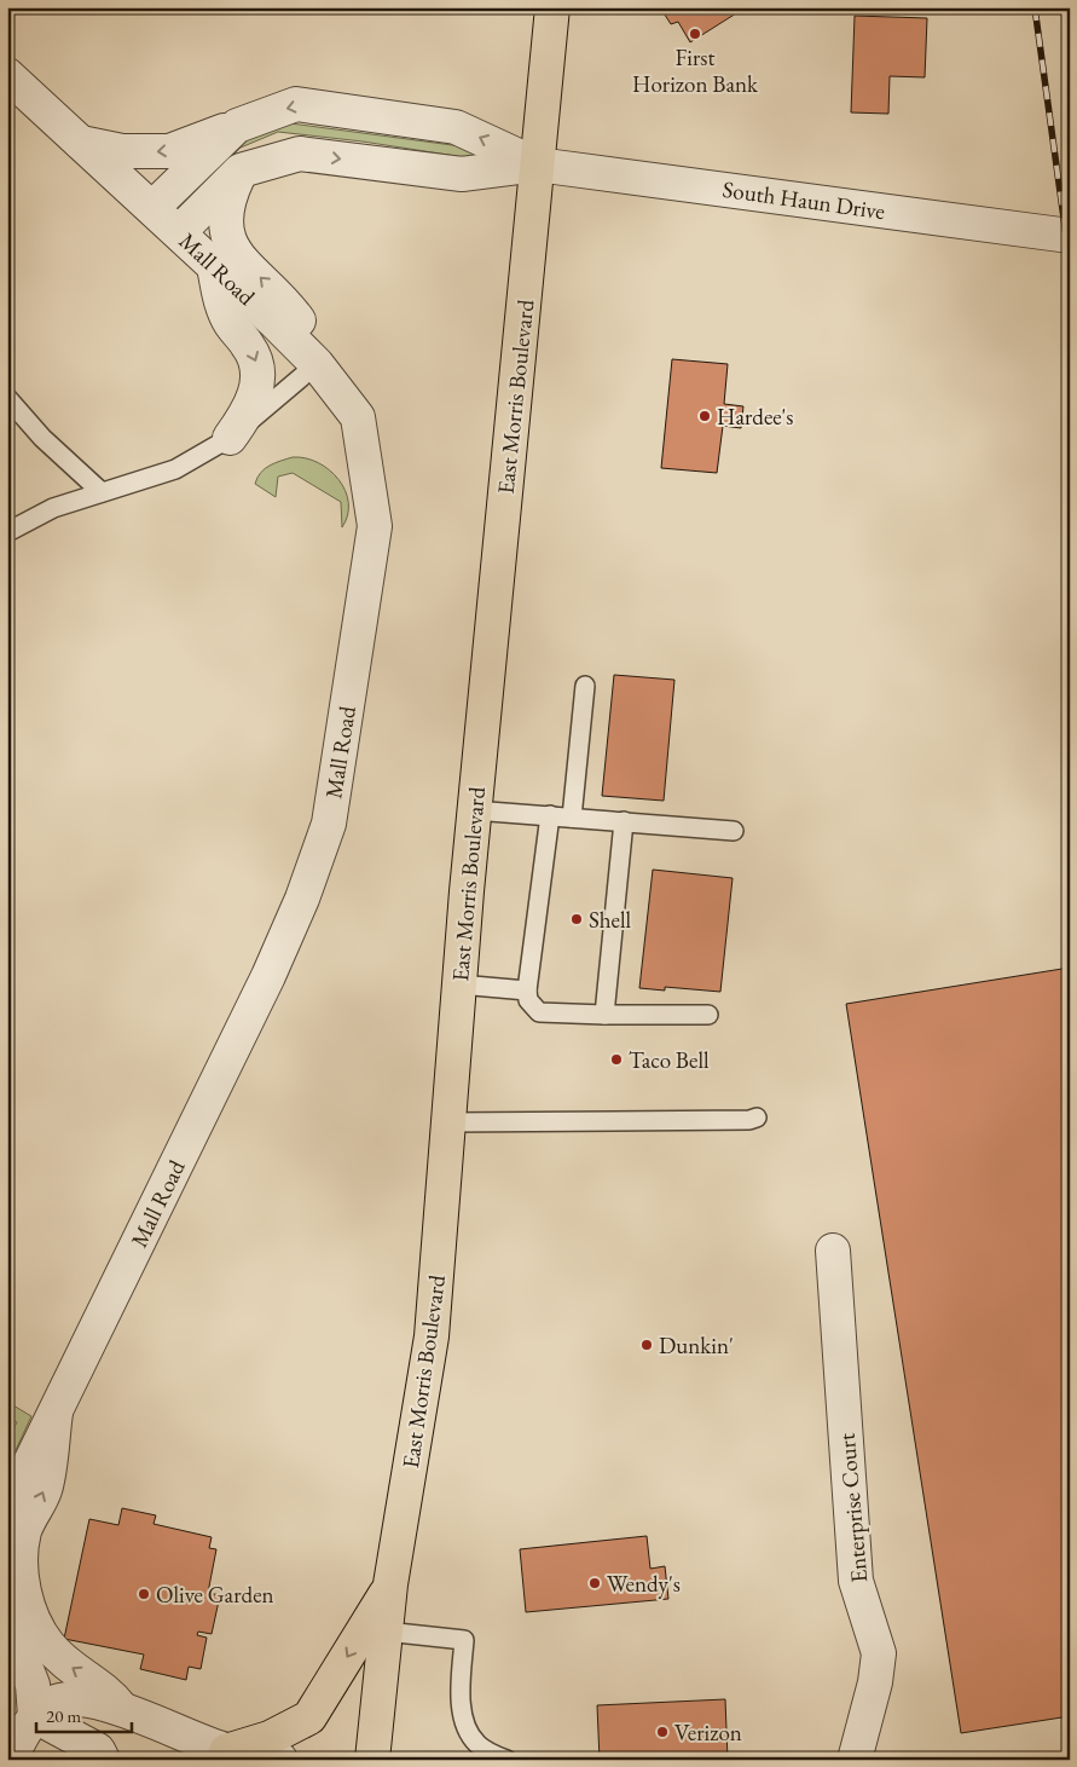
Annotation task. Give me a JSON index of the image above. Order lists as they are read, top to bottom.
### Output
{
  "streets": {
    "main road": ["East Morris Boulevard"],
    "street": ["South Haun Drive", "Mall Road", "Enterprise Court"]
  },
  "crossings": [
    ["South Haun Drive", "Mall Road"],
    ["South Haun Drive", "East Morris Boulevard"]
  ],
  "places": [
    "First Horizon Bank",
    "Hardee's",
    "Shell",
    "Taco Bell",
    "Dunkin'",
    "Wendy's",
    "Olive Garden",
    "Verizon"
  ],
  "scale_bar": "20 m"
}
